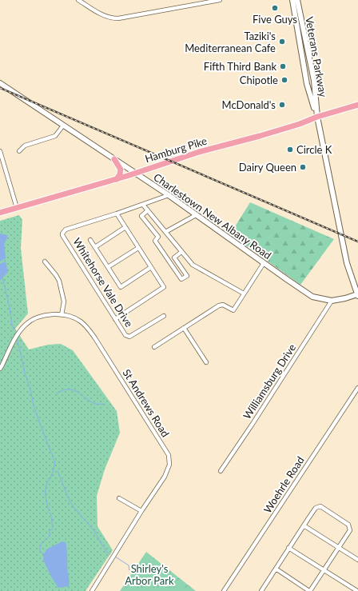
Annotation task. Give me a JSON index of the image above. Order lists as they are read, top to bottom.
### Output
{
  "streets": {
    "main road": ["Veterans Parkway", "Hamburg Pike", "Charlestown New Albany Road"],
    "street": [
      "Whitehorse Vale Drive",
      "Williamsburg Drive",
      "St Andrews Road",
      "Woehrle Road"
    ]
  },
  "crossings": [
    ["Veterans Parkway", "Hamburg Pike"],
    ["Veterans Parkway", "Charlestown New Albany Road"],
    ["Hamburg Pike", "Charlestown New Albany Road"],
    ["Charlestown New Albany Road", "Whitehorse Vale Drive"],
    ["Charlestown New Albany Road", "Williamsburg Drive"]
  ],
  "parks": ["Shirley's Arbor Park"],
  "places": [
    "Five Guys",
    "Taziki's Mediterranean Cafe",
    "Fifth Third Bank",
    "Chipotle",
    "McDonald's",
    "Circle K",
    "Dairy Queen"
  ]
}
